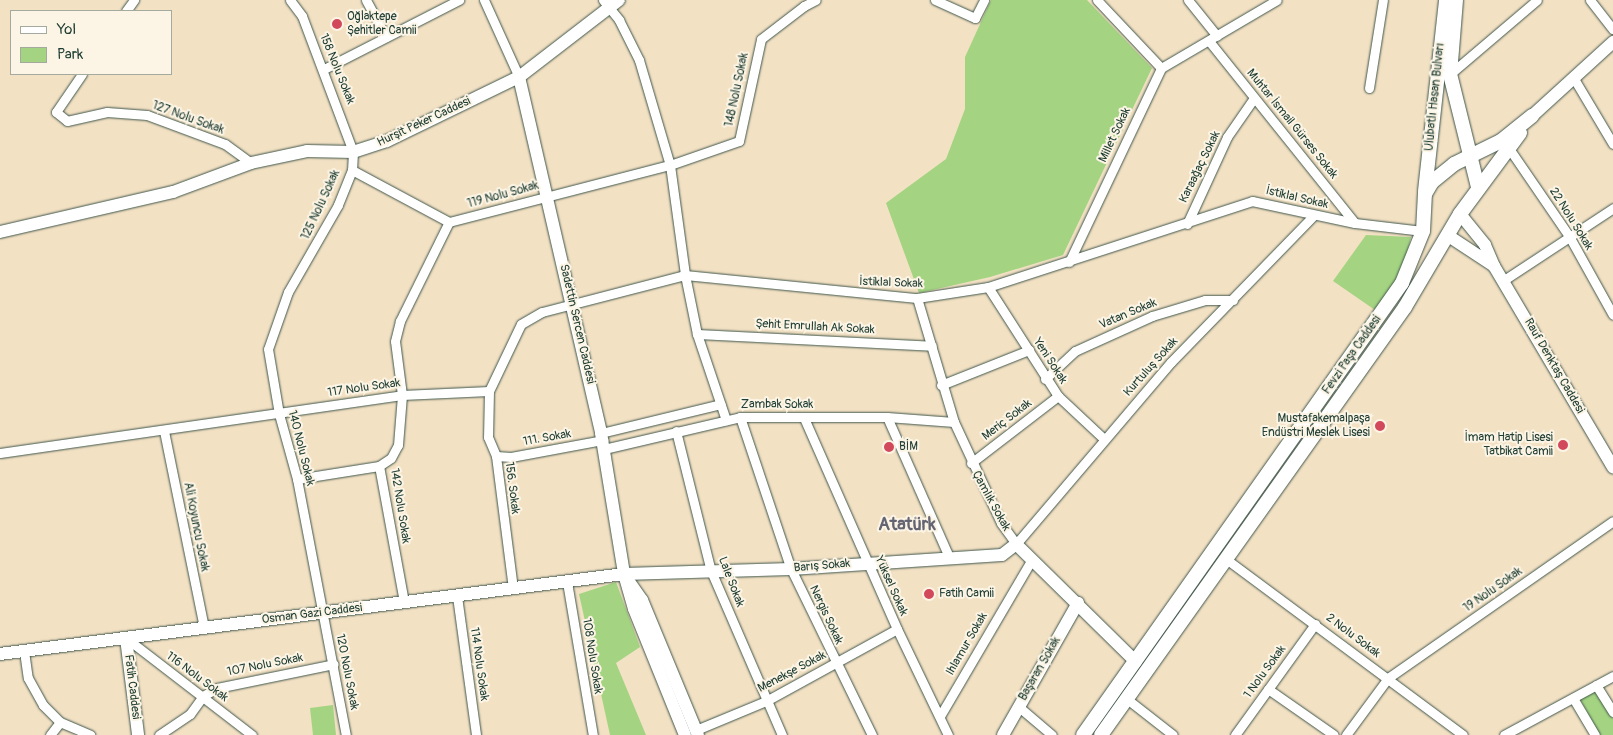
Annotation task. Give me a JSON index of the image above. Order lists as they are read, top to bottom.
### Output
{
  "streets": {
    "main road": ["Ulubatlı Hasan Bulvarı", "Fevzi Paşa Caddesi"],
    "street": [
      "158 Nolu Sokak",
      "148 Nolu Sokak",
      "127 Nolu Sokak",
      "Hurşit Peker Caddesi",
      "Muhtar İsmail Gürses Sokak",
      "Millet Sokak",
      "Karaağaç Sokak",
      "119 Nolu Sokak",
      "İstiklal Sokak",
      "125 Nolu Sokak",
      "22 Nolu Sokak",
      "Vatan Sokak",
      "Sadettin Sercen Caddesi",
      "Şehit Emrullah Ak Sokak",
      "Yeni Sokak",
      "Rauf Denktaş Caddesi",
      "Kurtuluş Sokak",
      "117 Nolu Sokak",
      "Zambak Sokak",
      "Meriç Sokak",
      "111. Sokak",
      "140 Nolu Sokak",
      "156. Sokak",
      "Çamlık Sokak",
      "142 Nolu Sokak",
      "Ali Koyuncu Sokak",
      "Barış Sokak",
      "Lale Sokak",
      "Yüksel Sokak",
      "19 Nolu Sokak",
      "Osman Gazi Caddesi",
      "Nergis Sokak",
      "2 Nolu Sokak",
      "Ihlamur Sokak",
      "108 Nolu Sokak",
      "114 Nolu Sokak",
      "107 Nolu Sokak",
      "Başaran Sokak",
      "120 Nolu Sokak",
      "Menekşe Sokak",
      "1 Nolu Sokak",
      "116 Nolu Sokak",
      "Fatih Caddesi"
    ]
  },
  "crossings": [
    ["158 Nolu Sokak", "Hurşit Peker Caddesi"],
    ["158 Nolu Sokak", "125 Nolu Sokak"],
    ["148 Nolu Sokak", "119 Nolu Sokak"],
    ["Ulubatlı Hasan Bulvarı", "Fevzi Paşa Caddesi"],
    ["127 Nolu Sokak", "Hurşit Peker Caddesi"],
    ["Hurşit Peker Caddesi", "125 Nolu Sokak"],
    ["Hurşit Peker Caddesi", "Sadettin Sercen Caddesi"],
    ["Muhtar İsmail Gürses Sokak", "Karaağaç Sokak"],
    ["Muhtar İsmail Gürses Sokak", "İstiklal Sokak"],
    ["Millet Sokak", "İstiklal Sokak"],
    ["Karaağaç Sokak", "İstiklal Sokak"],
    ["119 Nolu Sokak", "Sadettin Sercen Caddesi"],
    ["119 Nolu Sokak", "142 Nolu Sokak"],
    ["İstiklal Sokak", "Fevzi Paşa Caddesi"],
    ["İstiklal Sokak", "Yeni Sokak"],
    ["İstiklal Sokak", "Kurtuluş Sokak"],
    ["İstiklal Sokak", "Çamlık Sokak"],
    ["125 Nolu Sokak", "140 Nolu Sokak"],
    ["22 Nolu Sokak", "Fevzi Paşa Caddesi"],
    ["Vatan Sokak", "Yeni Sokak"],
    ["Vatan Sokak", "Kurtuluş Sokak"],
    ["Sadettin Sercen Caddesi", "Zambak Sokak"],
    ["Sadettin Sercen Caddesi", "111. Sokak"],
    ["Sadettin Sercen Caddesi", "Barış Sokak"],
    ["Sadettin Sercen Caddesi", "Osman Gazi Caddesi"],
    ["Sadettin Sercen Caddesi", "Menekşe Sokak"],
    ["Şehit Emrullah Ak Sokak", "Çamlık Sokak"],
    ["Fevzi Paşa Caddesi", "Çamlık Sokak"],
    ["Fevzi Paşa Caddesi", "2 Nolu Sokak"],
    ["Yeni Sokak", "Kurtuluş Sokak"],
    ["Yeni Sokak", "Meriç Sokak"],
    ["Kurtuluş Sokak", "Çamlık Sokak"],
    ["Kurtuluş Sokak", "Barış Sokak"],
    ["117 Nolu Sokak", "140 Nolu Sokak"],
    ["117 Nolu Sokak", "156. Sokak"],
    ["117 Nolu Sokak", "142 Nolu Sokak"],
    ["117 Nolu Sokak", "Ali Koyuncu Sokak"],
    ["Zambak Sokak", "111. Sokak"],
    ["Zambak Sokak", "Çamlık Sokak"],
    ["Zambak Sokak", "Lale Sokak"],
    ["Zambak Sokak", "Yüksel Sokak"],
    ["Zambak Sokak", "Nergis Sokak"],
    ["Meriç Sokak", "Çamlık Sokak"],
    ["111. Sokak", "156. Sokak"],
    ["140 Nolu Sokak", "Osman Gazi Caddesi"],
    ["140 Nolu Sokak", "120 Nolu Sokak"],
    ["156. Sokak", "Osman Gazi Caddesi"],
    ["Çamlık Sokak", "Barış Sokak"],
    ["Çamlık Sokak", "Ihlamur Sokak"],
    ["Çamlık Sokak", "Başaran Sokak"],
    ["142 Nolu Sokak", "Osman Gazi Caddesi"],
    ["Ali Koyuncu Sokak", "Osman Gazi Caddesi"],
    ["Barış Sokak", "Lale Sokak"],
    ["Barış Sokak", "Yüksel Sokak"],
    ["Barış Sokak", "Osman Gazi Caddesi"],
    ["Barış Sokak", "Nergis Sokak"],
    ["Lale Sokak", "Menekşe Sokak"],
    ["Yüksel Sokak", "Ihlamur Sokak"],
    ["Yüksel Sokak", "Menekşe Sokak"],
    ["19 Nolu Sokak", "2 Nolu Sokak"],
    ["Osman Gazi Caddesi", "108 Nolu Sokak"],
    ["Osman Gazi Caddesi", "114 Nolu Sokak"],
    ["Osman Gazi Caddesi", "120 Nolu Sokak"],
    ["Osman Gazi Caddesi", "116 Nolu Sokak"],
    ["Osman Gazi Caddesi", "Fatih Caddesi"],
    ["Nergis Sokak", "Menekşe Sokak"],
    ["2 Nolu Sokak", "1 Nolu Sokak"],
    ["107 Nolu Sokak", "120 Nolu Sokak"],
    ["107 Nolu Sokak", "116 Nolu Sokak"],
    ["116 Nolu Sokak", "Fatih Caddesi"]
  ],
  "districts": ["Atatürk"],
  "places": [
    "Oğlaktepe Şehitler Camii",
    "Mustafakemalpaşa Endüstri Meslek Lisesi",
    "İmam Hatip Lisesi Tatbikat Camii",
    "BİM",
    "Fatih Camii"
  ],
  "legend": ["Yol", "Park"]
}
